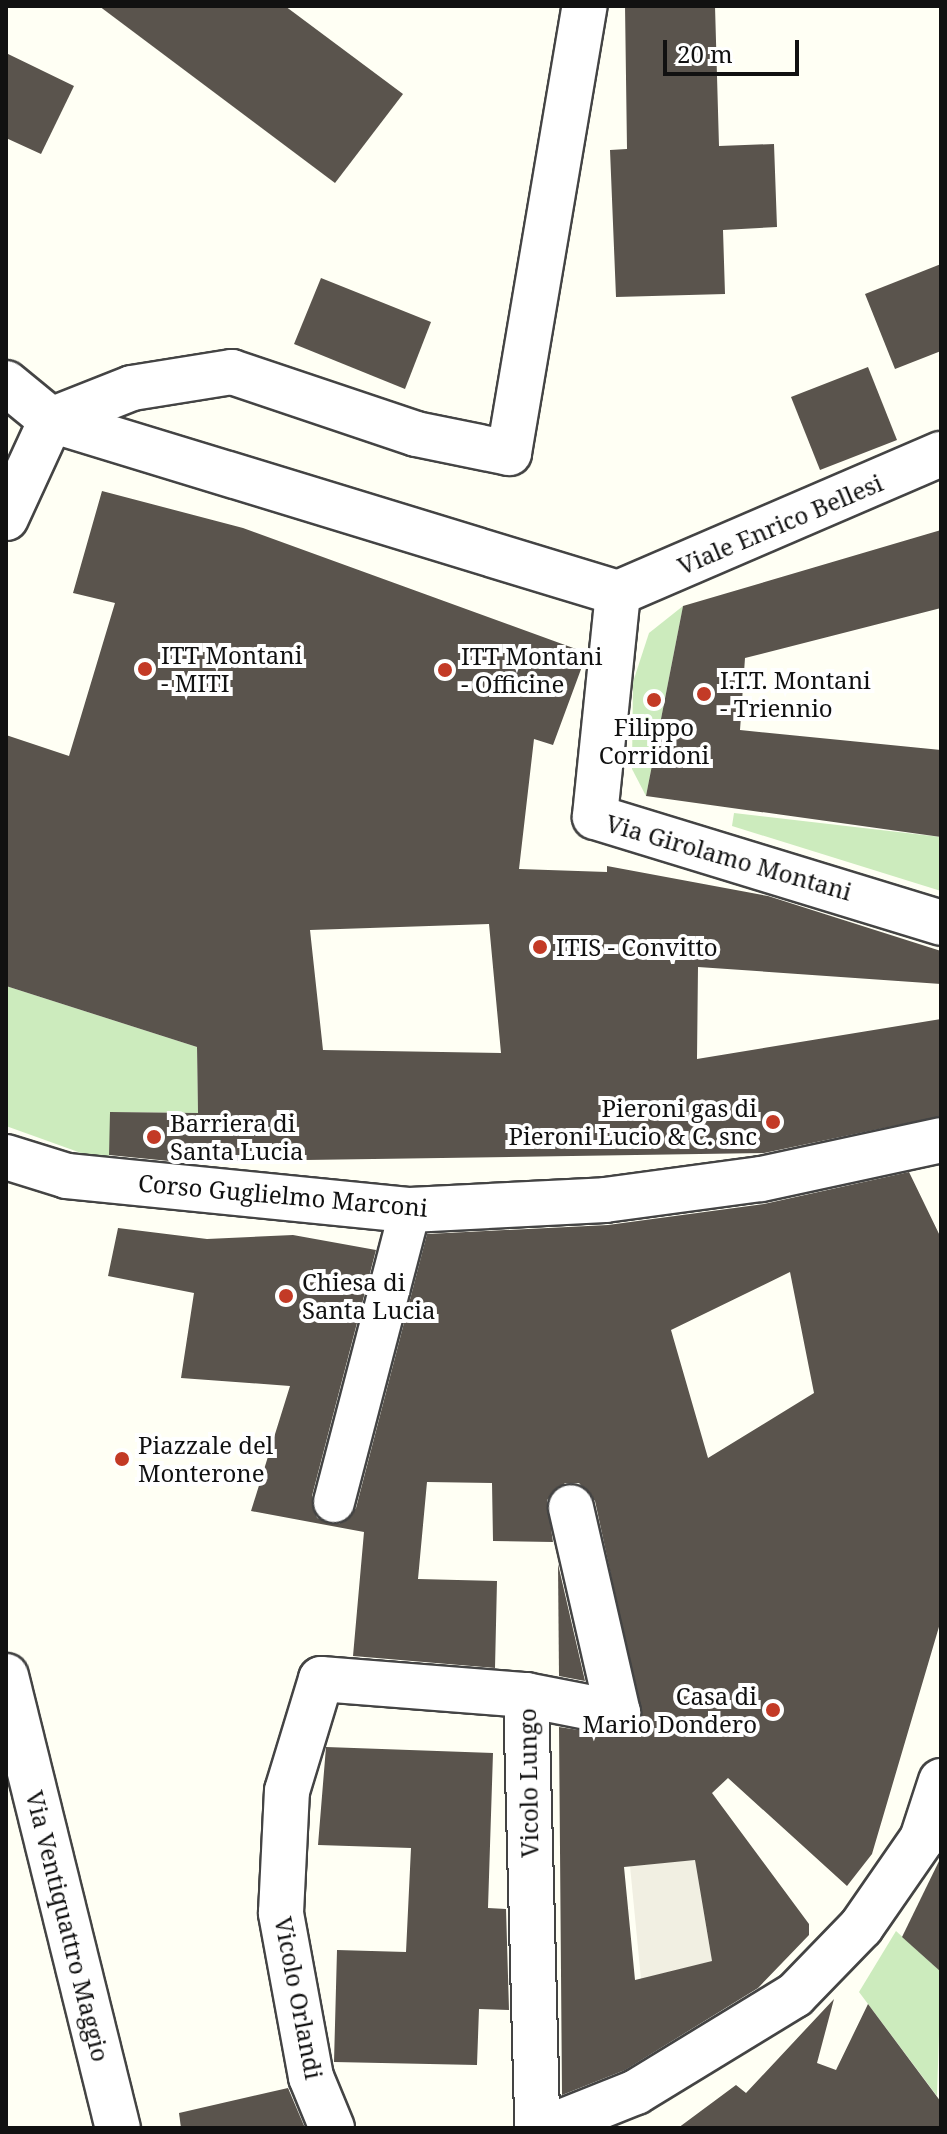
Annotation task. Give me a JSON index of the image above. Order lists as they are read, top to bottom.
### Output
{
  "streets": {
    "street": [
      "Viale Enrico Bellesi",
      "Via Girolamo Montani",
      "Corso Guglielmo Marconi",
      "Vicolo Lungo",
      "Via Ventiquattro Maggio",
      "Vicolo Orlandi"
    ]
  },
  "crossings": [
    ["Viale Enrico Bellesi", "Via Girolamo Montani"],
    ["Vicolo Lungo", "Vicolo Orlandi"]
  ],
  "places": [
    "ITT Montani - MITI",
    "ITT Montani - Officine",
    "I.T.T. Montani - Triennio",
    "Filippo Corridoni",
    "ITIS - Convitto",
    "Pieroni gas di Pieroni Lucio & C. snc",
    "Barriera di Santa Lucia",
    "Chiesa di Santa Lucia",
    "Piazzale del Monterone",
    "Casa di Mario Dondero"
  ],
  "scale_bar": "20 m"
}
